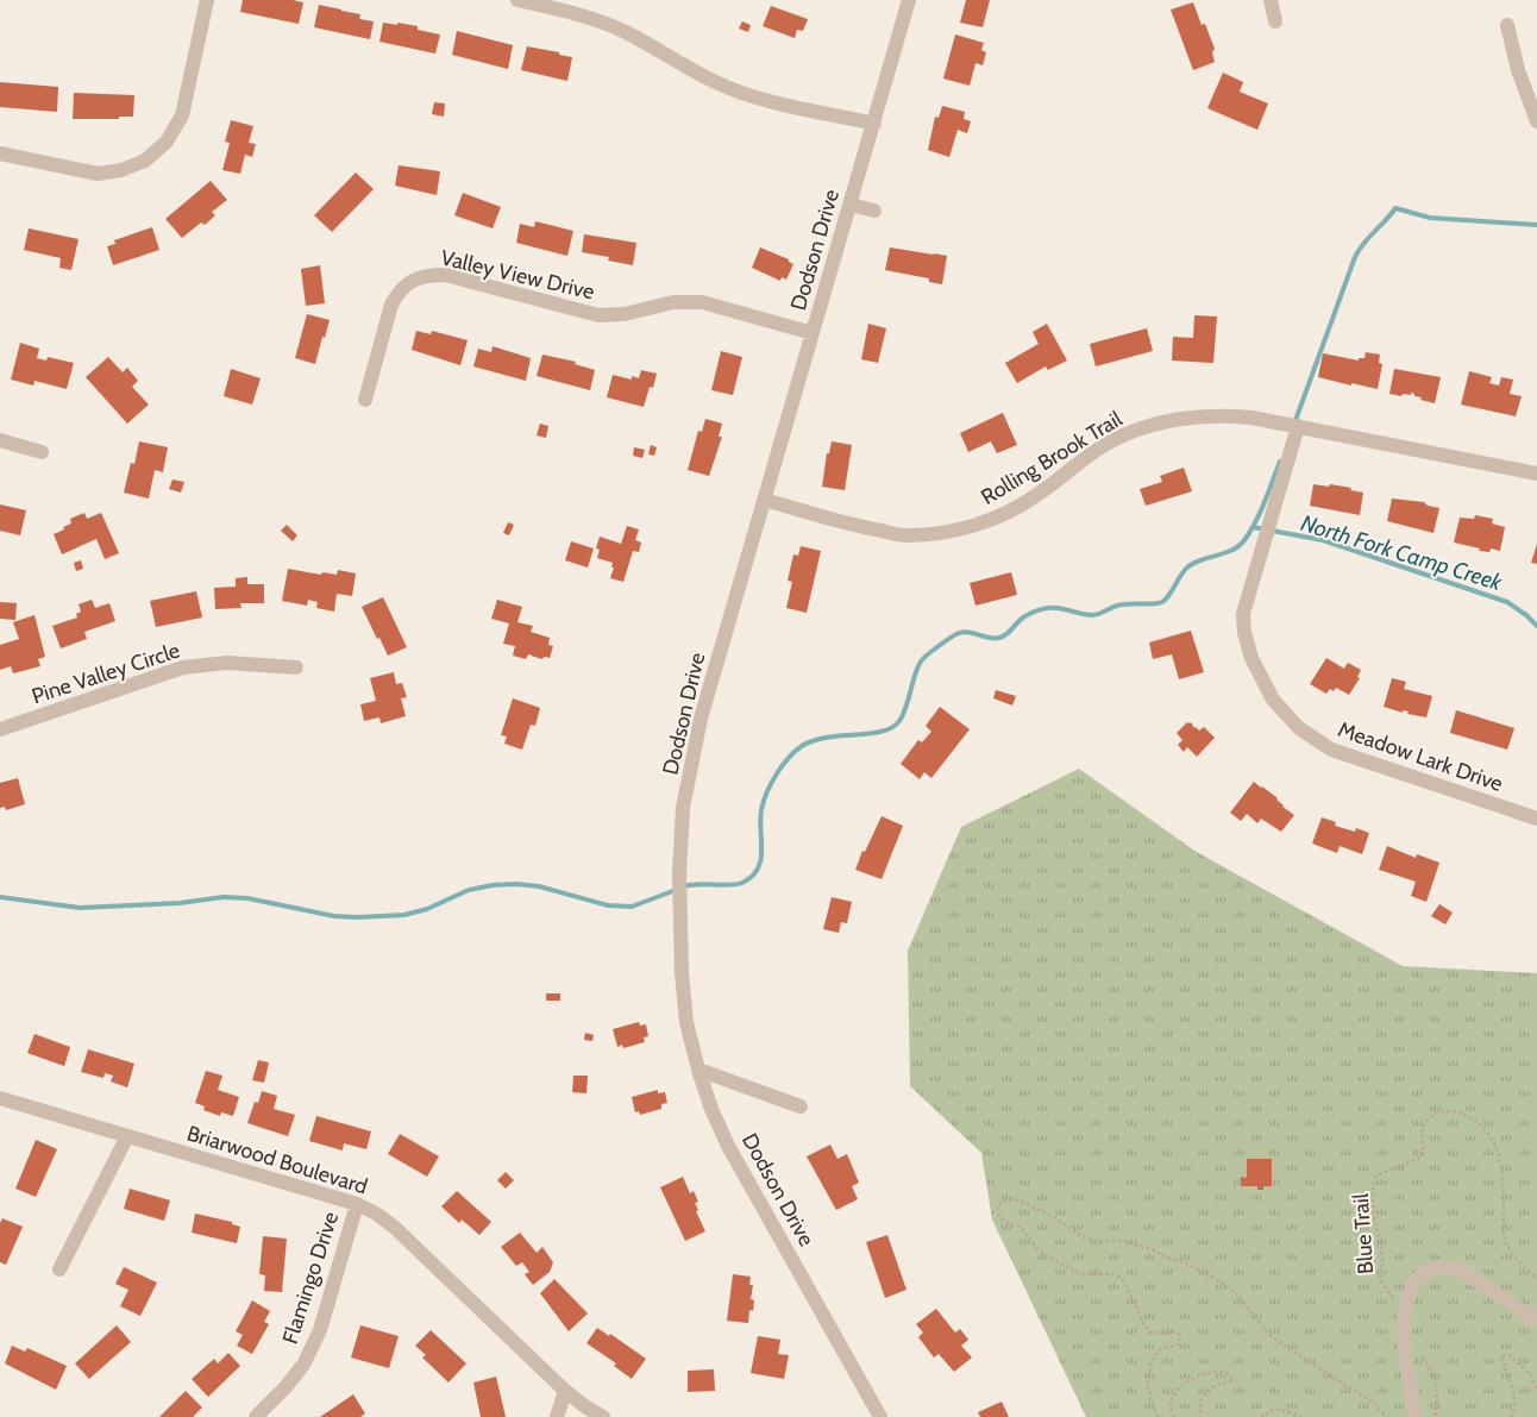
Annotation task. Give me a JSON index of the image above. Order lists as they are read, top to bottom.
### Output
{
  "streets": {
    "street": [
      "Dodson Drive",
      "Valley View Drive",
      "Rolling Brook Trail",
      "Pine Valley Circle",
      "Meadow Lark Drive",
      "Briarwood Boulevard",
      "Flamingo Drive"
    ],
    "path": ["Blue Trail"]
  },
  "crossings": [
    ["Dodson Drive", "Valley View Drive"],
    ["Dodson Drive", "Rolling Brook Trail"],
    ["Rolling Brook Trail", "Meadow Lark Drive"],
    ["Briarwood Boulevard", "Flamingo Drive"]
  ],
  "water": ["North Fork Camp Creek"]
}
